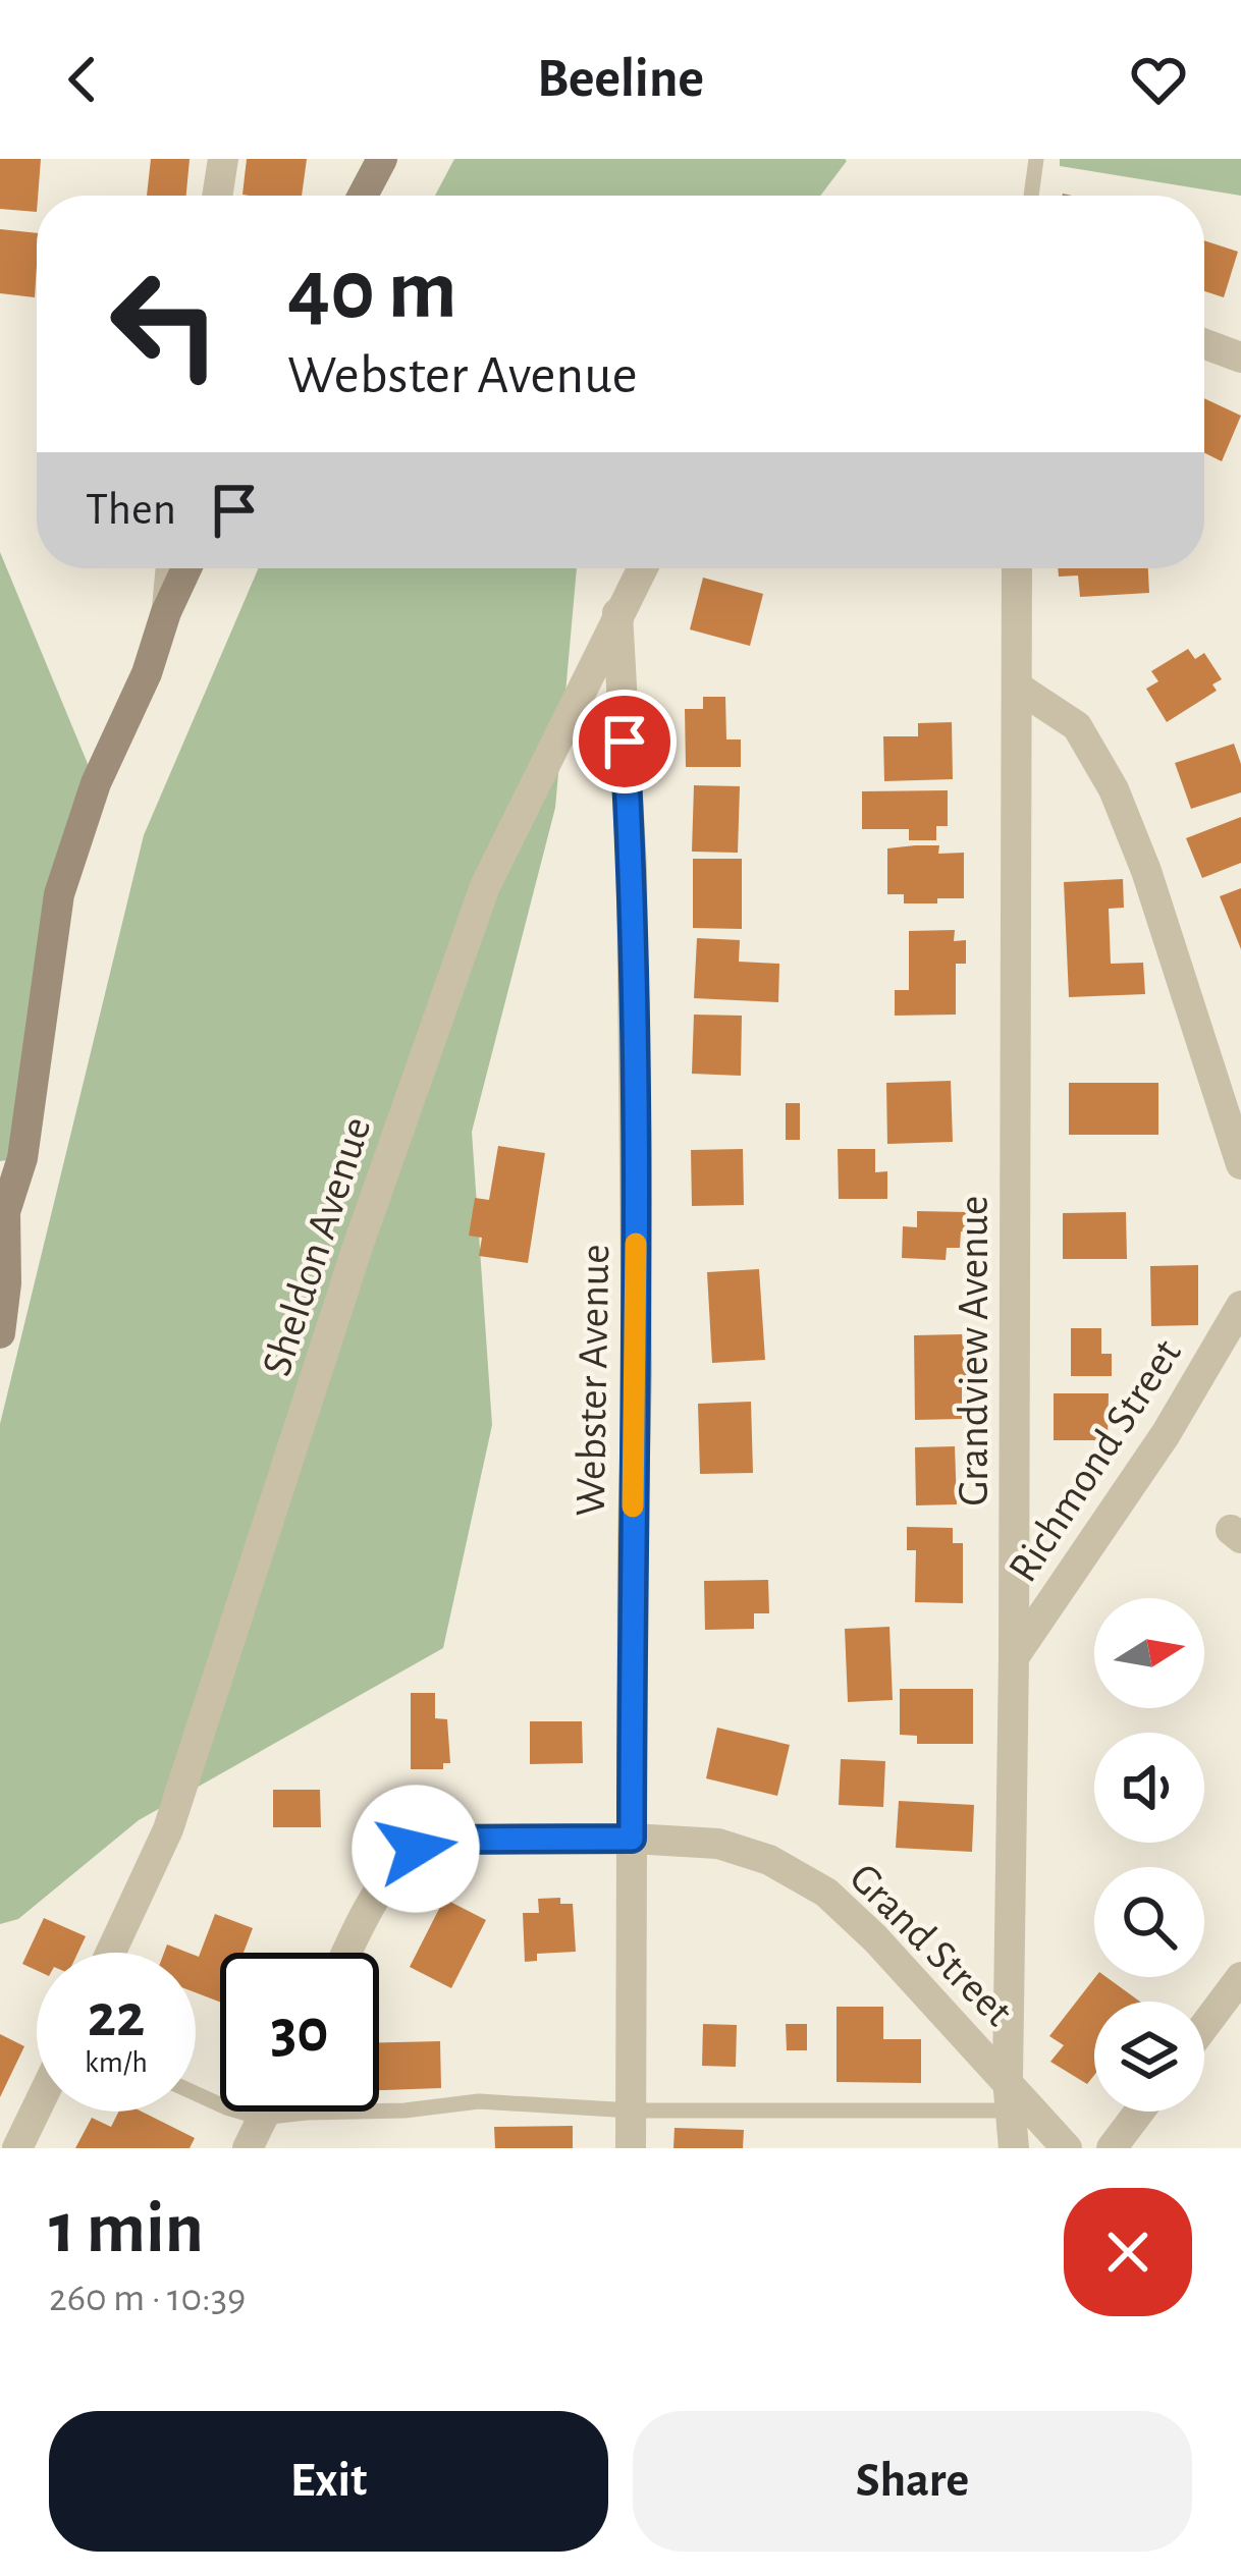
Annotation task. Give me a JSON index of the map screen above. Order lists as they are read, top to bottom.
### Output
{
  "streets": {
    "street": [
      "Sheldon Avenue",
      "Grandview Avenue",
      "Webster Avenue",
      "Richmond Street",
      "Grand Street"
    ]
  },
  "crossings": [
    ["Sheldon Avenue", "Webster Avenue"],
    ["Grandview Avenue", "Richmond Street"],
    ["Grandview Avenue", "Grand Street"],
    ["Webster Avenue", "Grand Street"]
  ],
  "north": "right",
  "page": {
    "header": "Beeline",
    "turn": ["40 m", "Webster Avenue"],
    "then": "Then",
    "speed": "22 km/h",
    "limit": "30",
    "heading": ["1 min", "260 m · 10:39"],
    "buttons": ["Exit", "Share"]
  }
}
